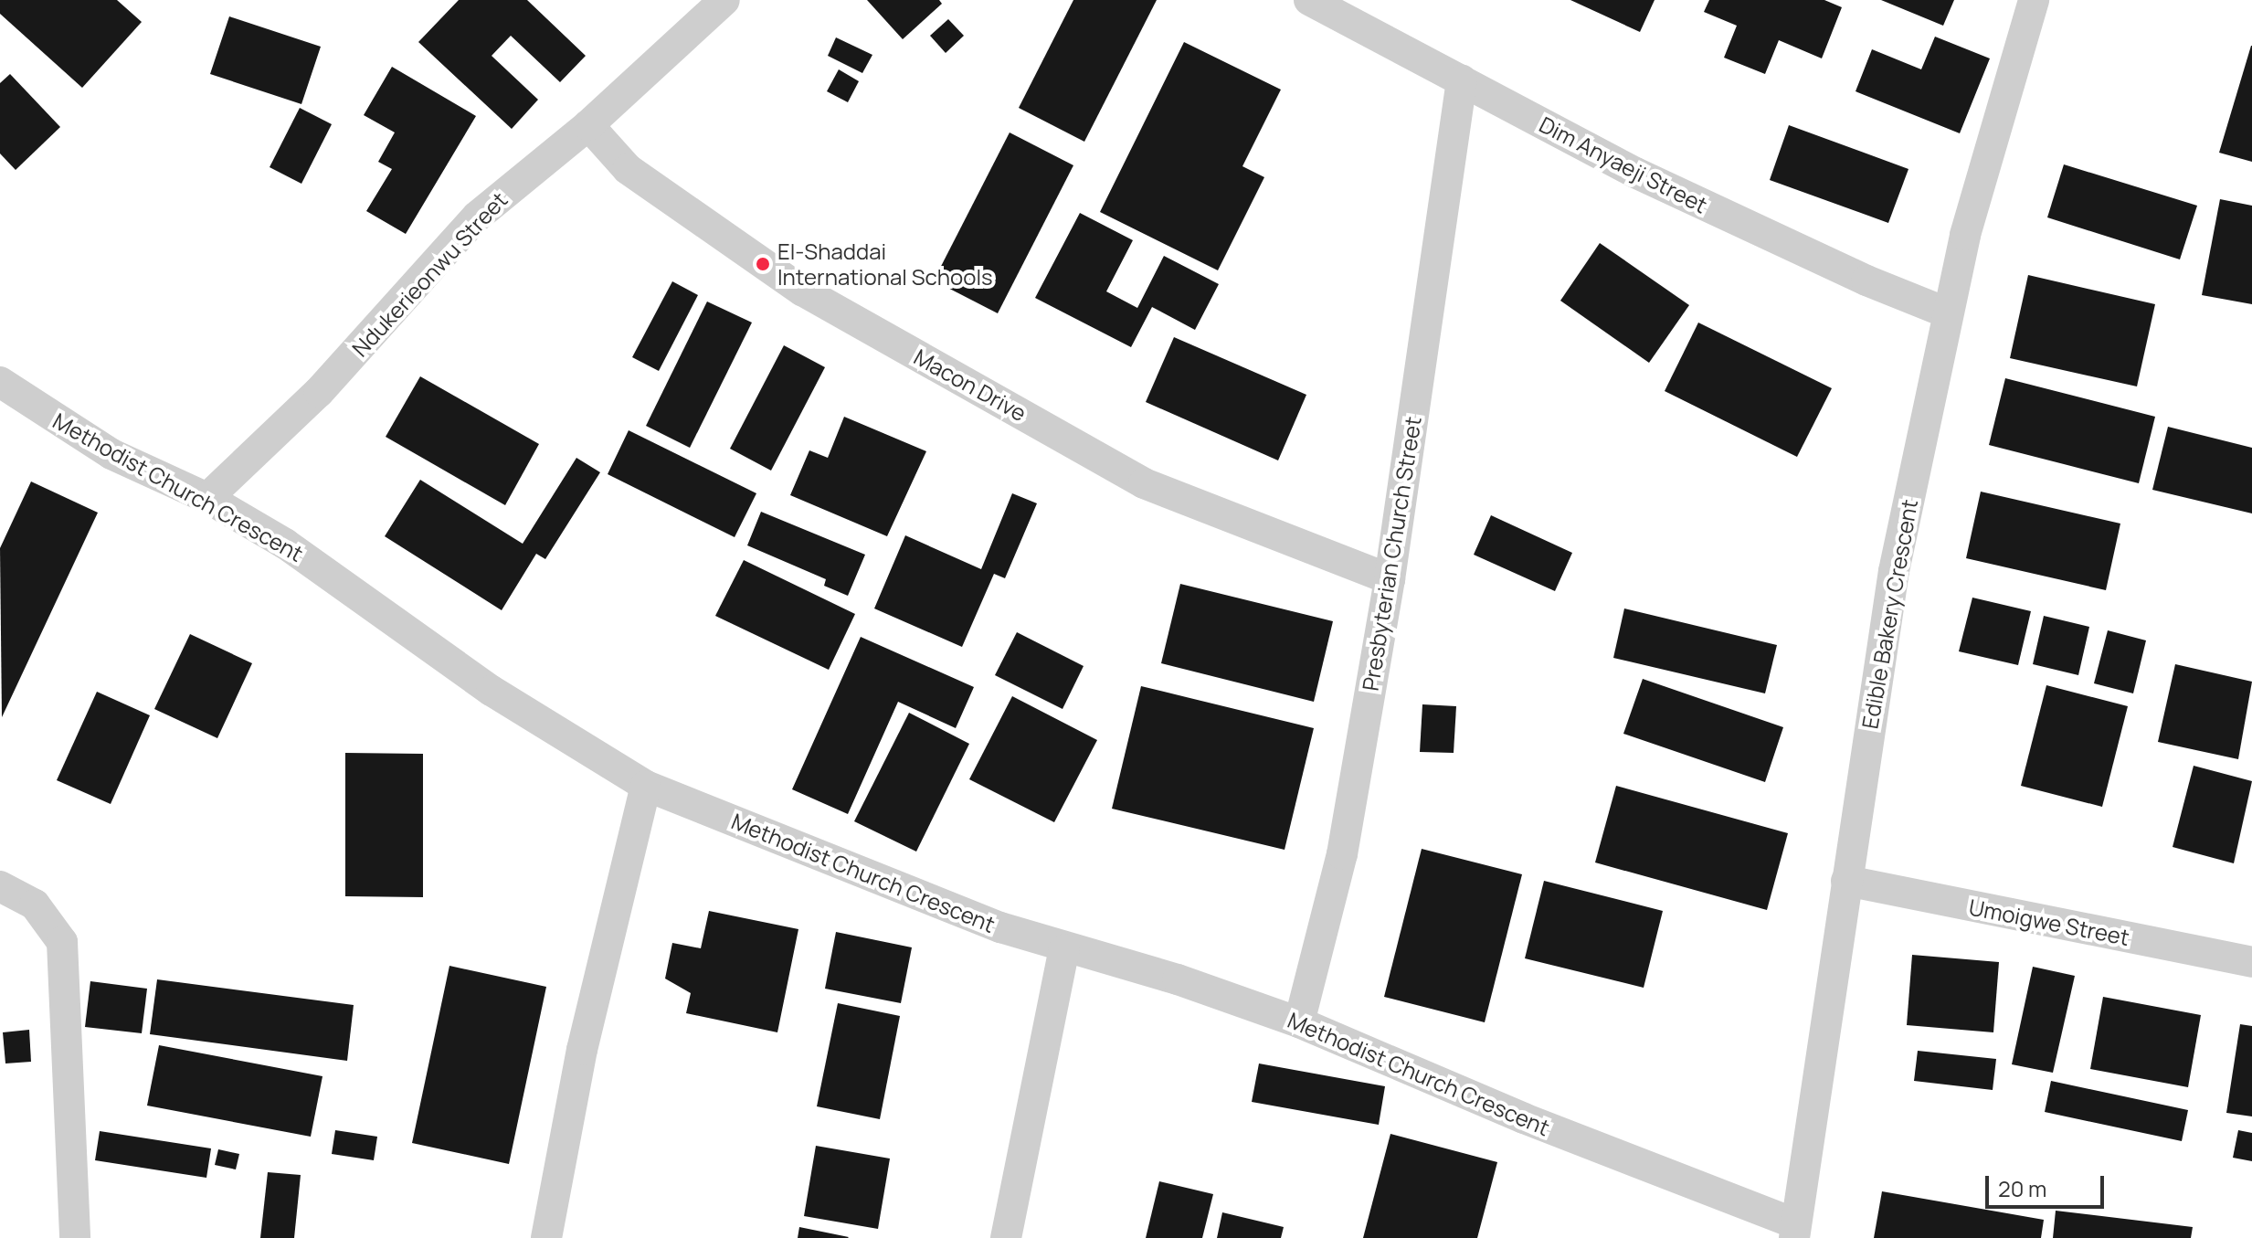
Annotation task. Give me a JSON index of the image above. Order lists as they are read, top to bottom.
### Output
{
  "streets": {
    "street": [
      "Dim Anyaeji Street",
      "Ndukerieonwu Street",
      "Macon Drive",
      "Methodist Church Crescent",
      "Presbyterian Church Street",
      "Edible Bakery Crescent",
      "Umoigwe Street"
    ]
  },
  "crossings": [
    ["Dim Anyaeji Street", "Presbyterian Church Street"],
    ["Dim Anyaeji Street", "Edible Bakery Crescent"],
    ["Ndukerieonwu Street", "Macon Drive"],
    ["Ndukerieonwu Street", "Methodist Church Crescent"],
    ["Macon Drive", "Presbyterian Church Street"],
    ["Methodist Church Crescent", "Presbyterian Church Street"],
    ["Methodist Church Crescent", "Edible Bakery Crescent"],
    ["Edible Bakery Crescent", "Umoigwe Street"]
  ],
  "places": ["El-Shaddai International Schools"],
  "scale_bar": "20 m"
}
